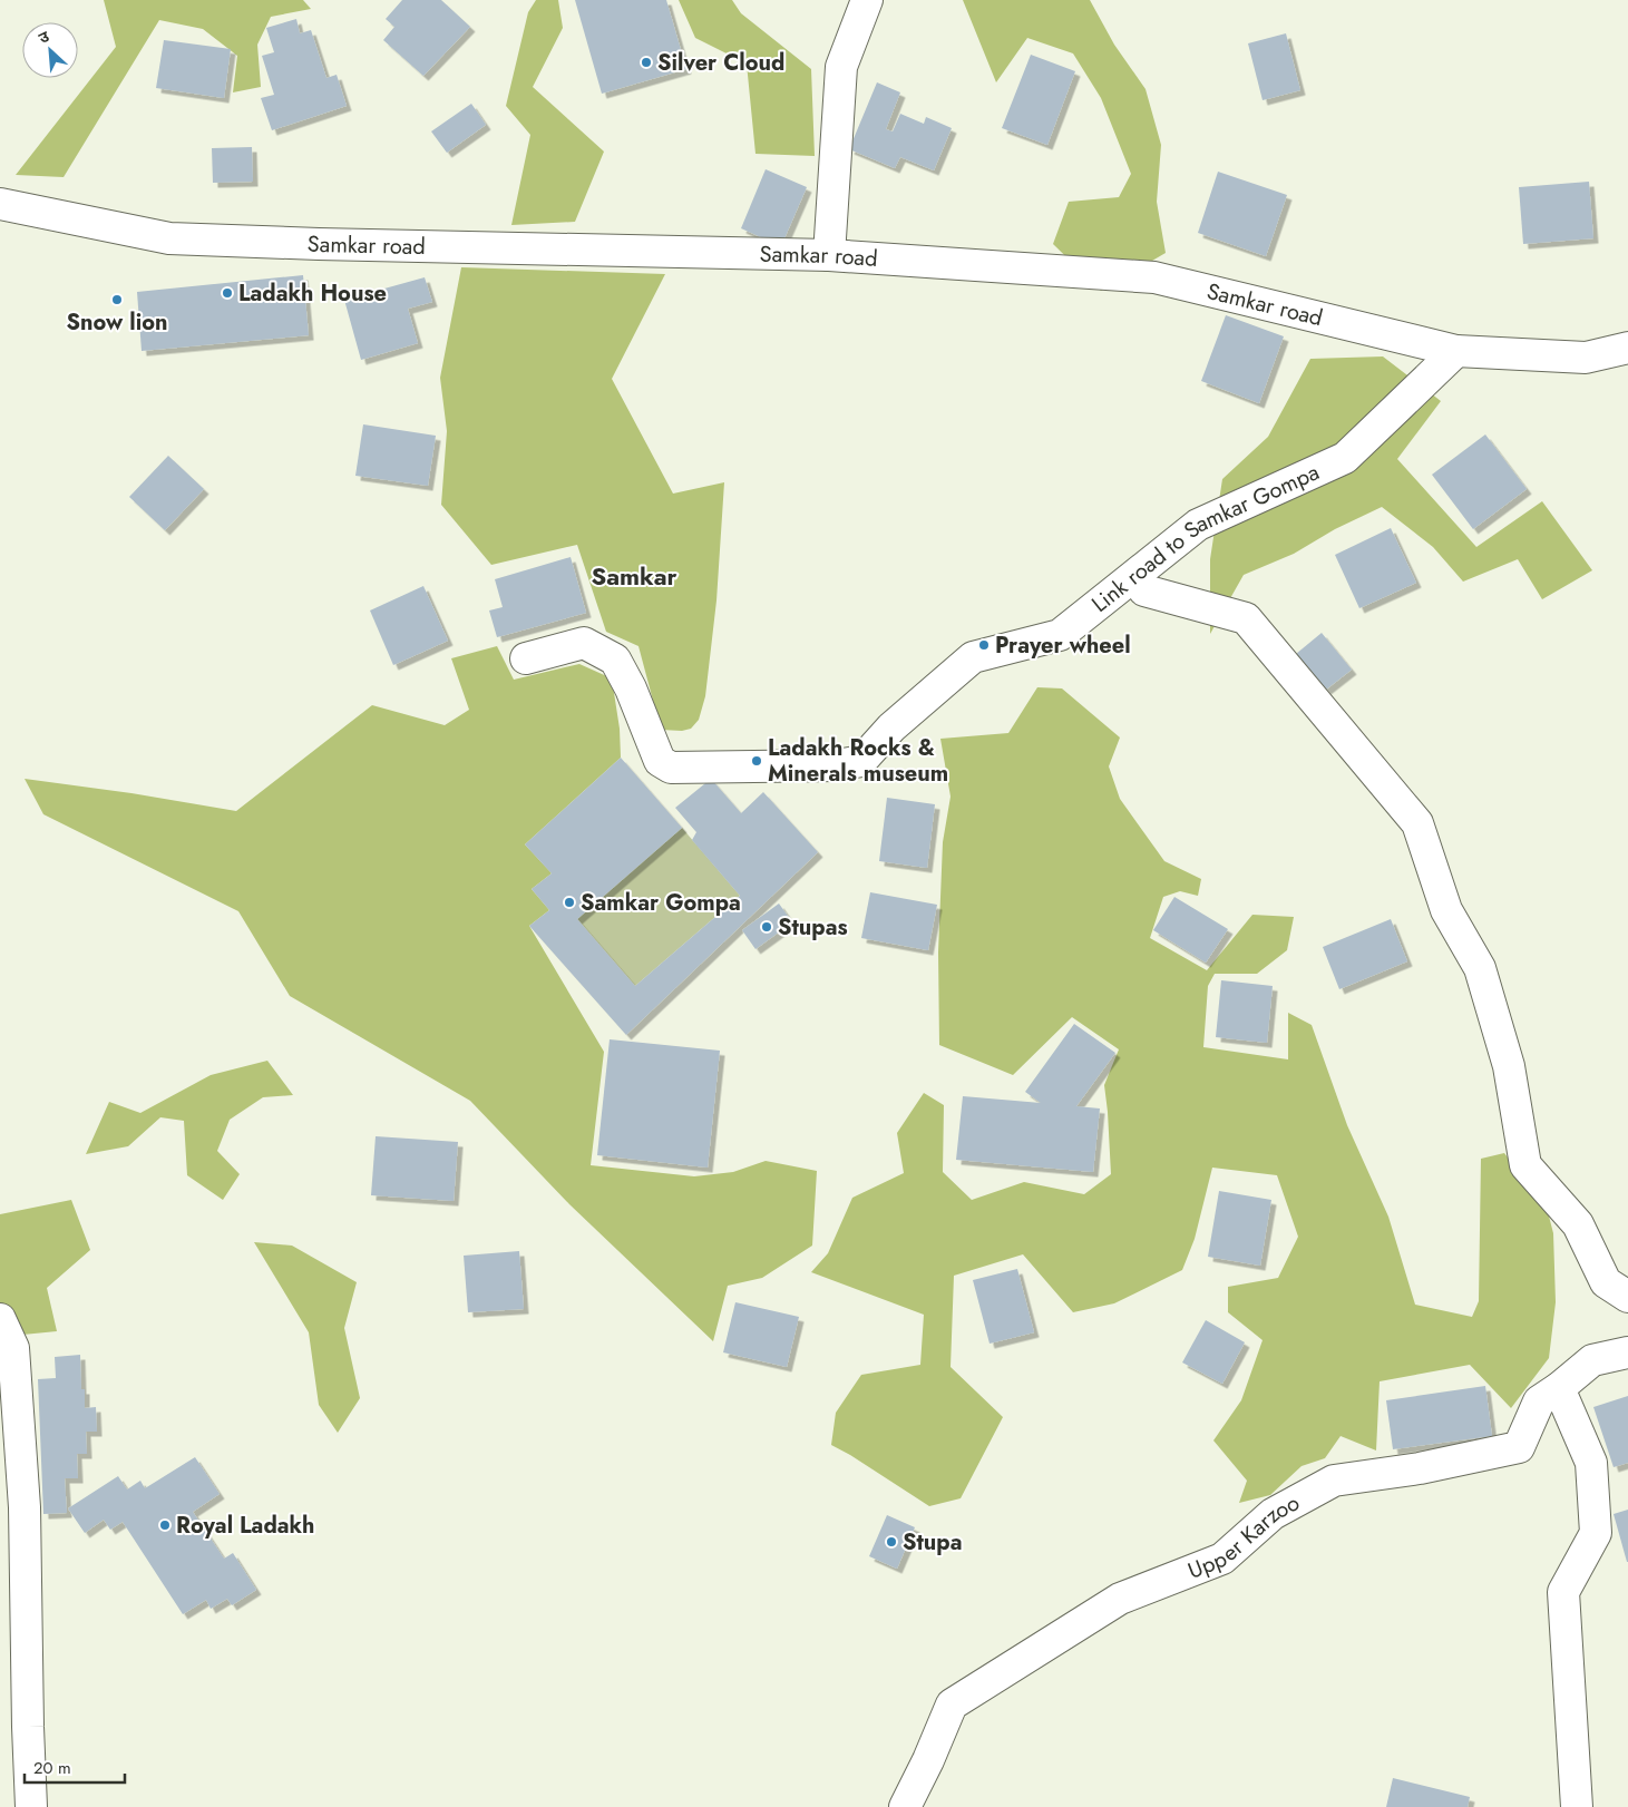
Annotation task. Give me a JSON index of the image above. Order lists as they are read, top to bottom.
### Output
{
  "streets": {
    "street": ["Samkar road", "Link road to Samkar Gompa", "Upper Karzoo"]
  },
  "crossings": [
    ["Samkar road", "Link road to Samkar Gompa"]
  ],
  "districts": ["Samkar"],
  "places": [
    "Silver Cloud",
    "Ladakh House",
    "Snow lion",
    "Prayer wheel",
    "Ladakh Rocks & Minerals museum",
    "Samkar Gompa",
    "Stupas",
    "Royal Ladakh",
    "Stupa"
  ],
  "scale_bar": "20 m",
  "north": "top left"
}
